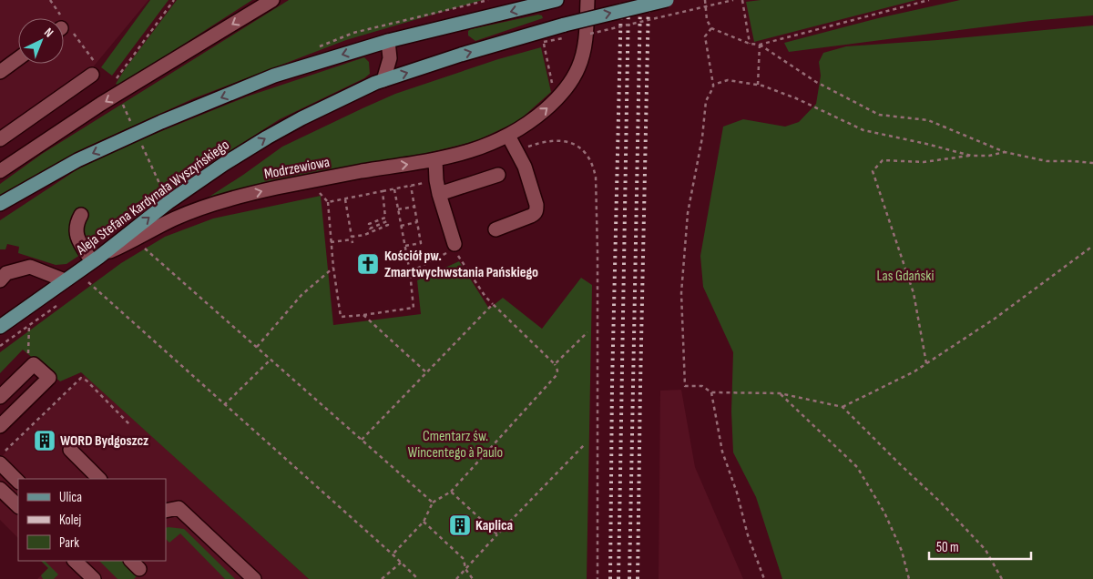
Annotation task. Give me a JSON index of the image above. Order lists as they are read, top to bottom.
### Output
{
  "streets": {
    "main road": ["Aleja Stefana Kardynała Wyszyńskiego"],
    "street": ["Modrzewiowa"]
  },
  "crossings": [
    ["Modrzewiowa", "Aleja Stefana Kardynała Wyszyńskiego"]
  ],
  "one_way": ["Modrzewiowa"],
  "parks": ["Las Gdański", "Cmentarz św. Wincentego à Paulo"],
  "places": {
    "church": ["Kościół pw. Zmartwychwstania Pańskiego"],
    "building": ["WORD Bydgoszcz", "Kaplica"]
  },
  "legend": ["Ulica", "Kolej", "Park"],
  "scale_bar": "50 m",
  "north": "top right"
}
